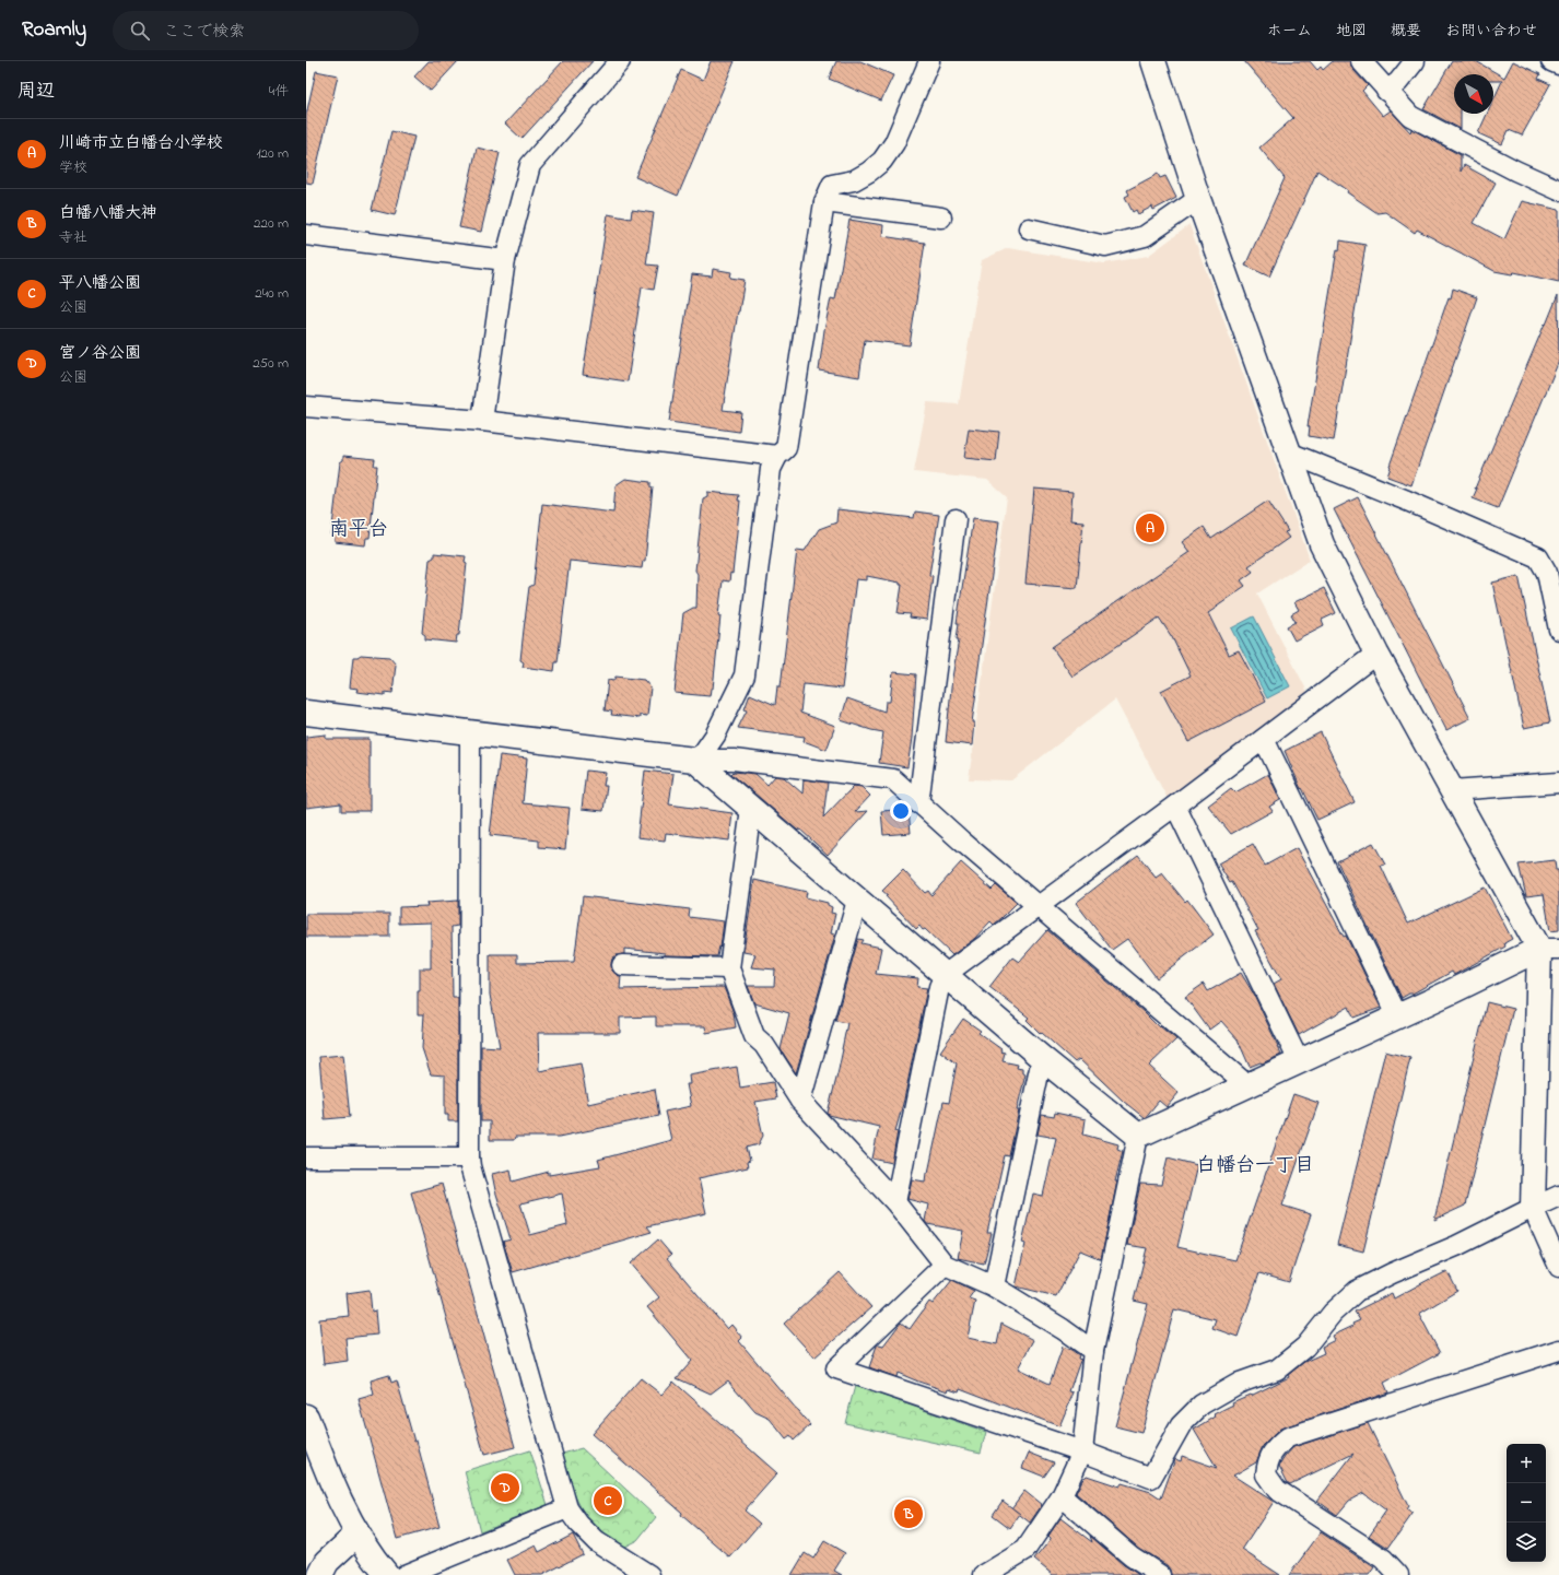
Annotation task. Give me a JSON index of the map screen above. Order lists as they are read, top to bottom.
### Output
{
  "districts": ["南平台", "白幡台一丁目"],
  "north": "bottom right",
  "page": {
    "header": "Roamly",
    "search": "ここで検索",
    "nav": [
      "ホーム",
      "地図",
      "概要",
      "お問い合わせ"
    ],
    "heading": ["周辺", "4件"],
    "list": [
      {
        "mark": "A",
        "name": "川崎市立白幡台小学校",
        "note": "学校",
        "value": "120 m"
      },
      {
        "mark": "B",
        "name": "白幡八幡大神",
        "note": "寺社",
        "value": "220 m"
      },
      {
        "mark": "C",
        "name": "平八幡公園",
        "note": "公園",
        "value": "240 m"
      },
      {
        "mark": "D",
        "name": "宮ノ谷公園",
        "note": "公園",
        "value": "250 m"
      }
    ],
    "pins": [
      "A",
      "D",
      "C",
      "B"
    ],
    "map_buttons": ["+", "−"]
  }
}
